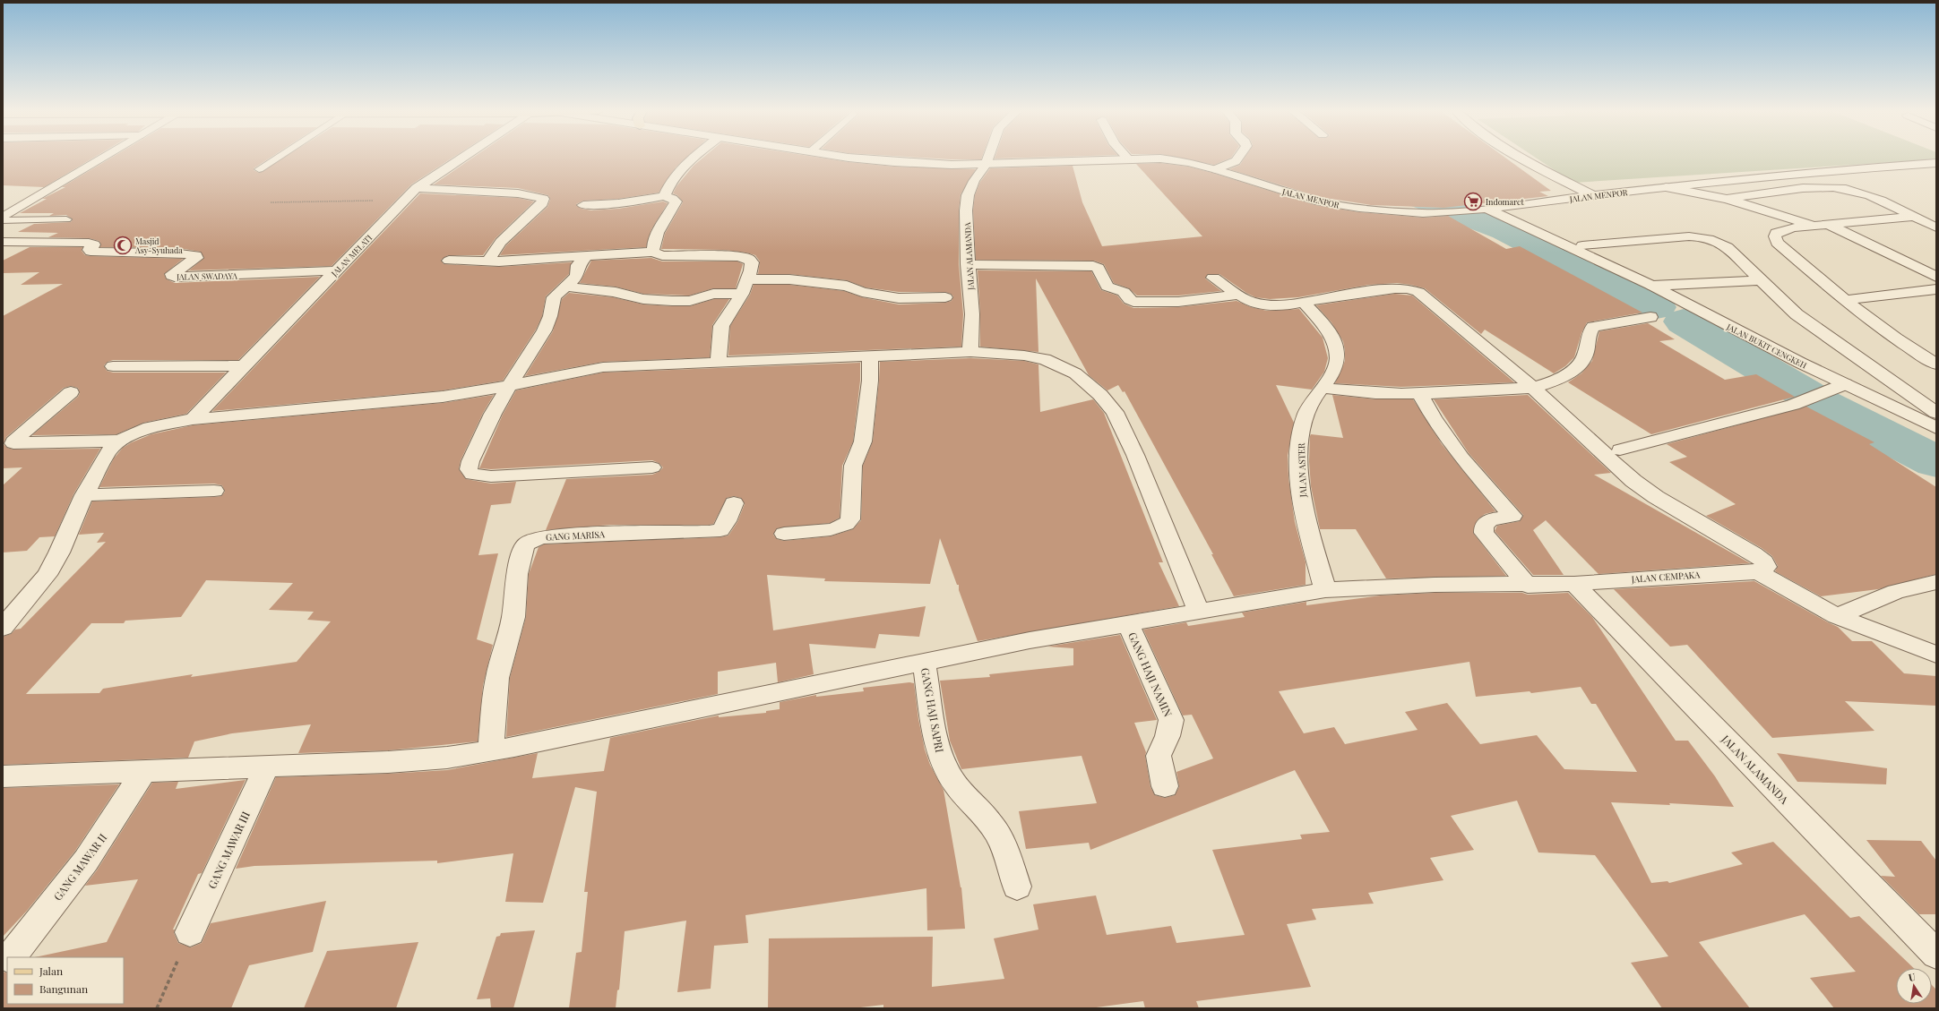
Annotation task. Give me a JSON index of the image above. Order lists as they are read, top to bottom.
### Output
{
  "streets": {
    "street": [
      "JALAN MENPOR",
      "JALAN MELATI",
      "JALAN ALAMANDA",
      "JALAN SWADAYA",
      "JALAN BUKIT CENGKEH",
      "JALAN ASTER",
      "GANG MARISA",
      "JALAN CEMPAKA",
      "GANG HAJI NAMIN",
      "GANG HAJI SAPRI",
      "GANG MAWAR III",
      "GANG MAWAR II"
    ]
  },
  "crossings": [
    ["JALAN MENPOR", "JALAN ALAMANDA"],
    ["JALAN MENPOR", "JALAN BUKIT CENGKEH"],
    ["JALAN MELATI", "JALAN SWADAYA"],
    ["JALAN ALAMANDA", "JALAN CEMPAKA"],
    ["JALAN ASTER", "JALAN CEMPAKA"],
    ["GANG MARISA", "JALAN CEMPAKA"],
    ["JALAN CEMPAKA", "GANG HAJI NAMIN"],
    ["JALAN CEMPAKA", "GANG HAJI SAPRI"],
    ["JALAN CEMPAKA", "GANG MAWAR III"],
    ["JALAN CEMPAKA", "GANG MAWAR II"]
  ],
  "places": {
    "supermarket": ["Indomaret"],
    "mosque": ["Masjid Asy-Syuhada"]
  },
  "legend": ["Jalan", "Bangunan"],
  "north": "top"
}
